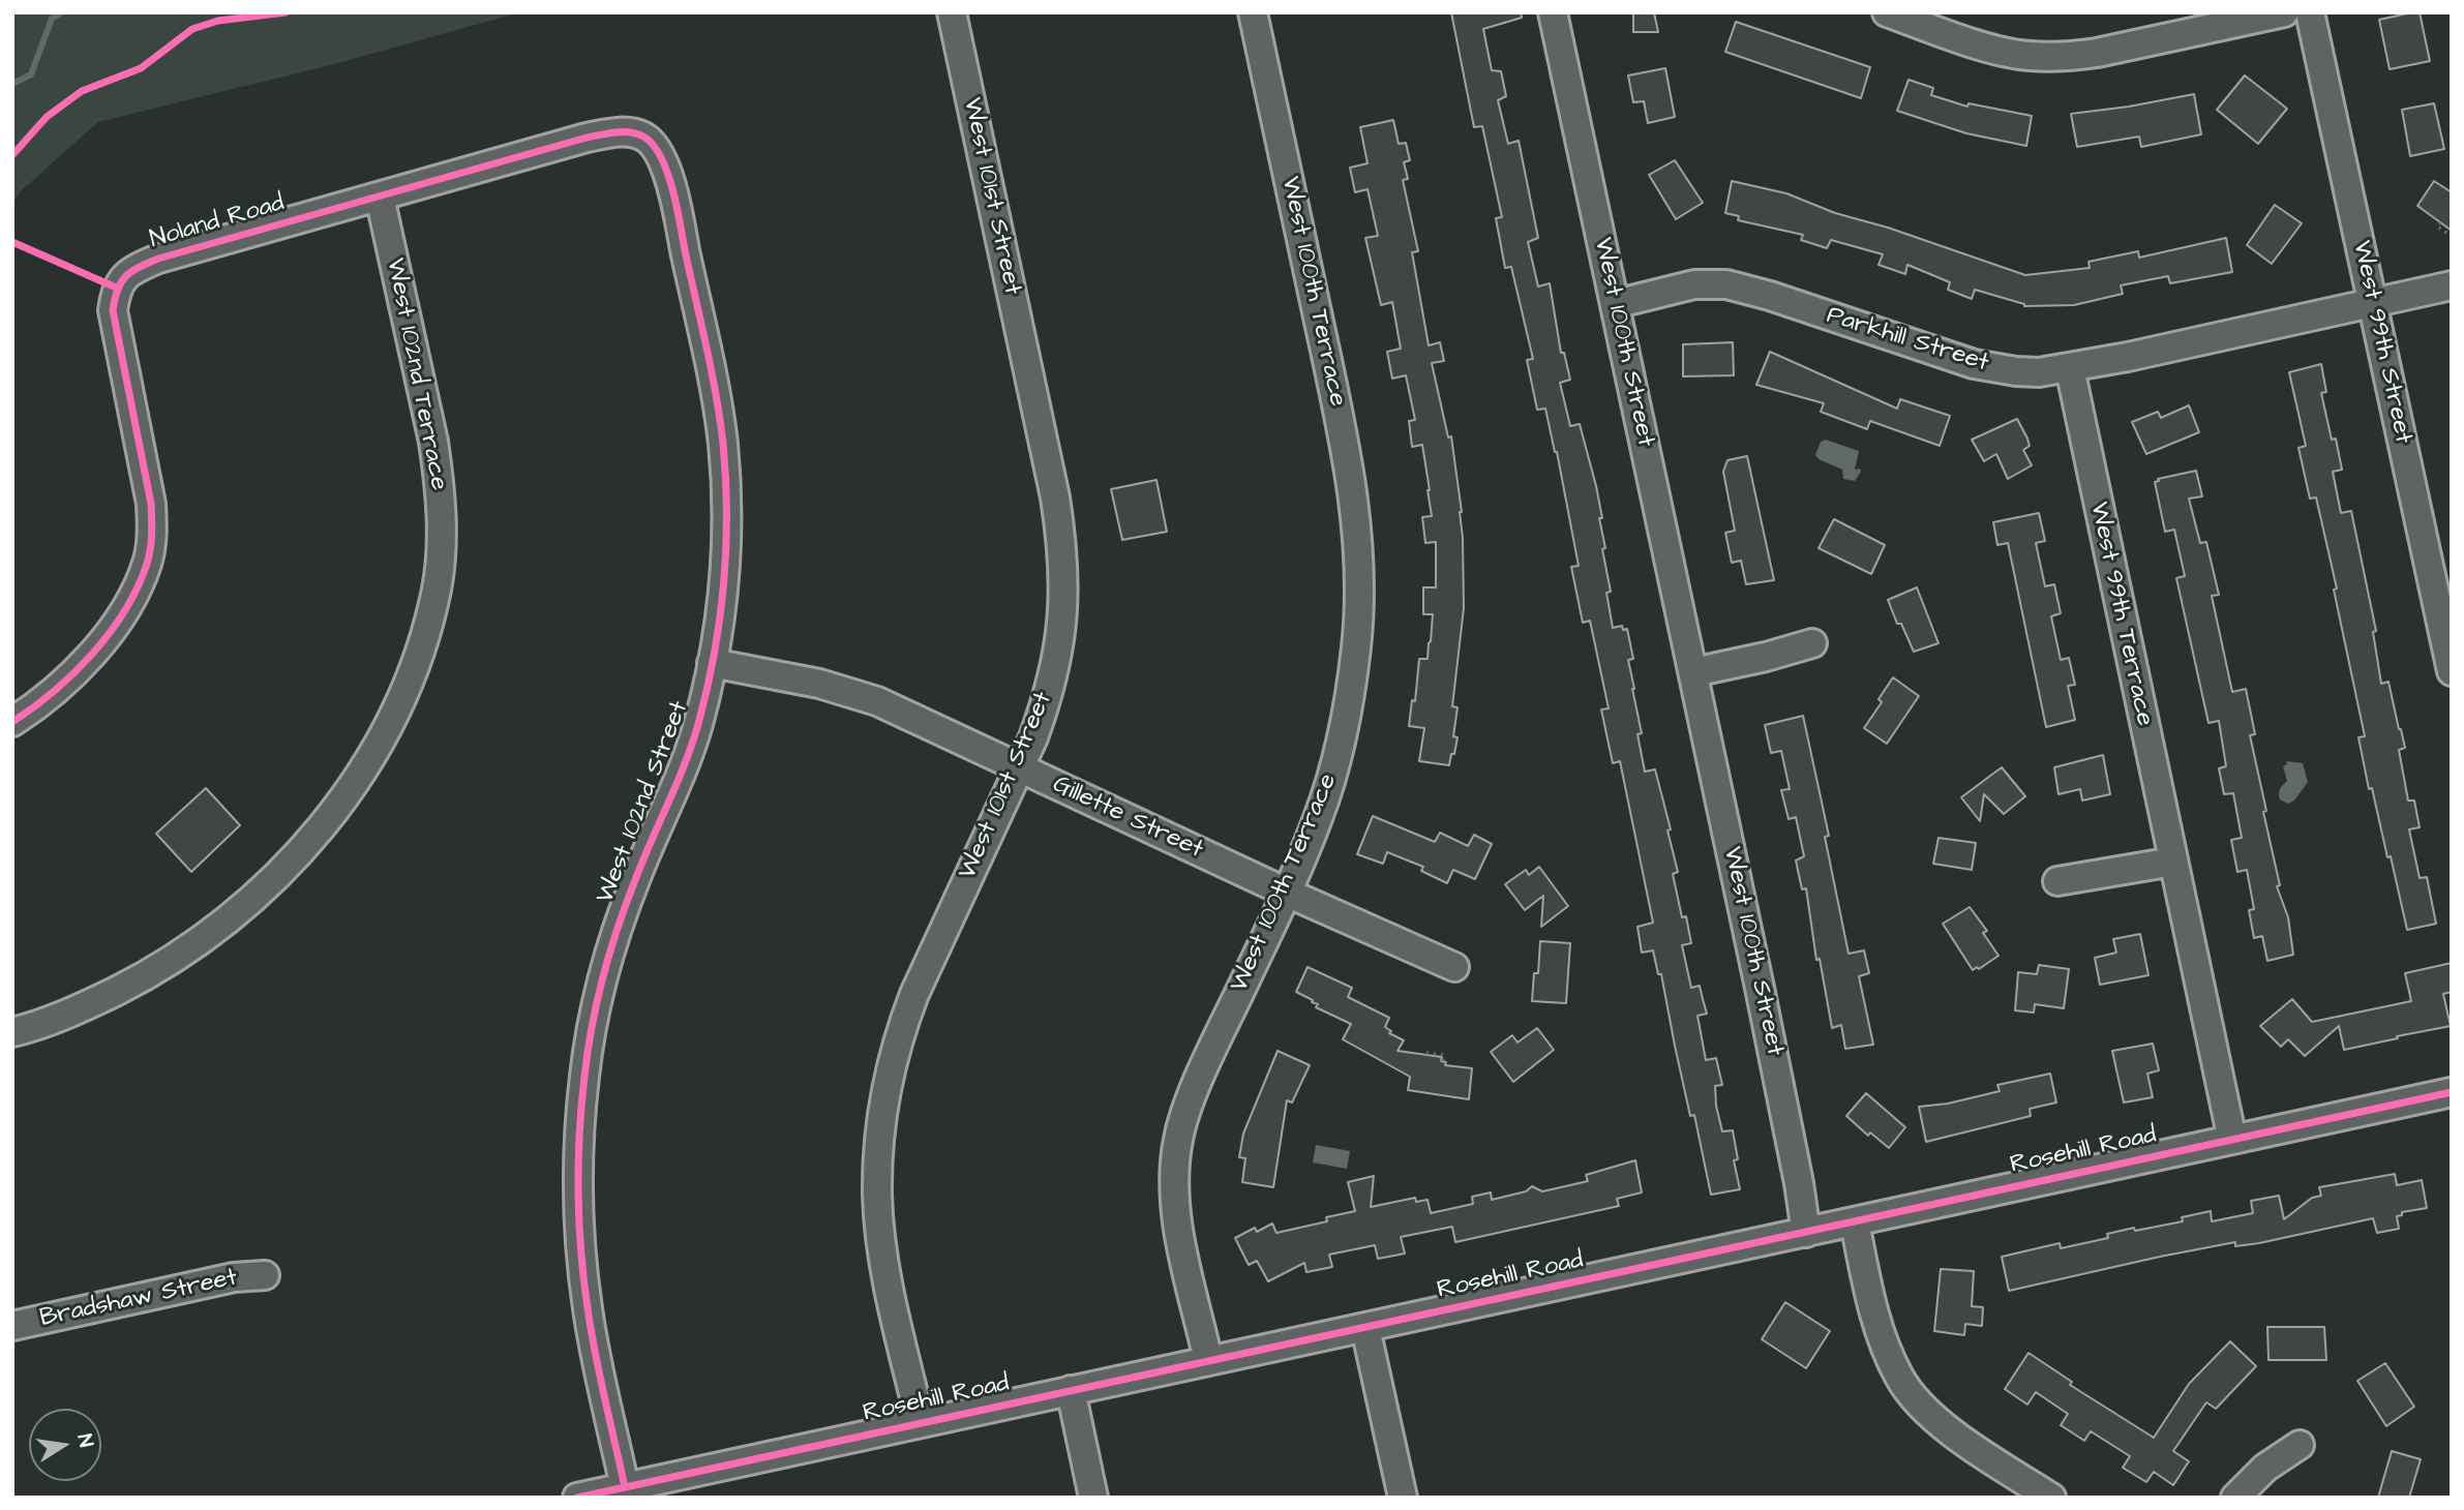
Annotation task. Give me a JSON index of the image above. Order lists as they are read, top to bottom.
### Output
{
  "streets": {
    "street": [
      "West 101st Street",
      "Noland Road",
      "West 100th Terrace",
      "Parkhill Street",
      "West 100th Street",
      "West 99th Street",
      "West 102nd Terrace",
      "West 99th Terrace",
      "West 102nd Street",
      "Gillette Street",
      "Rosehill Road",
      "Bradshaw Street"
    ]
  },
  "crossings": [
    ["West 101st Street", "Gillette Street"],
    ["West 101st Street", "Rosehill Road"],
    ["Noland Road", "West 102nd Terrace"],
    ["Noland Road", "West 102nd Street"],
    ["West 100th Terrace", "Gillette Street"],
    ["West 100th Terrace", "Rosehill Road"],
    ["Parkhill Street", "West 100th Street"],
    ["Parkhill Street", "West 99th Street"],
    ["Parkhill Street", "West 99th Terrace"],
    ["West 100th Street", "Rosehill Road"],
    ["West 99th Terrace", "Rosehill Road"],
    ["West 102nd Street", "Gillette Street"],
    ["West 102nd Street", "Rosehill Road"]
  ],
  "north": "right"
}
